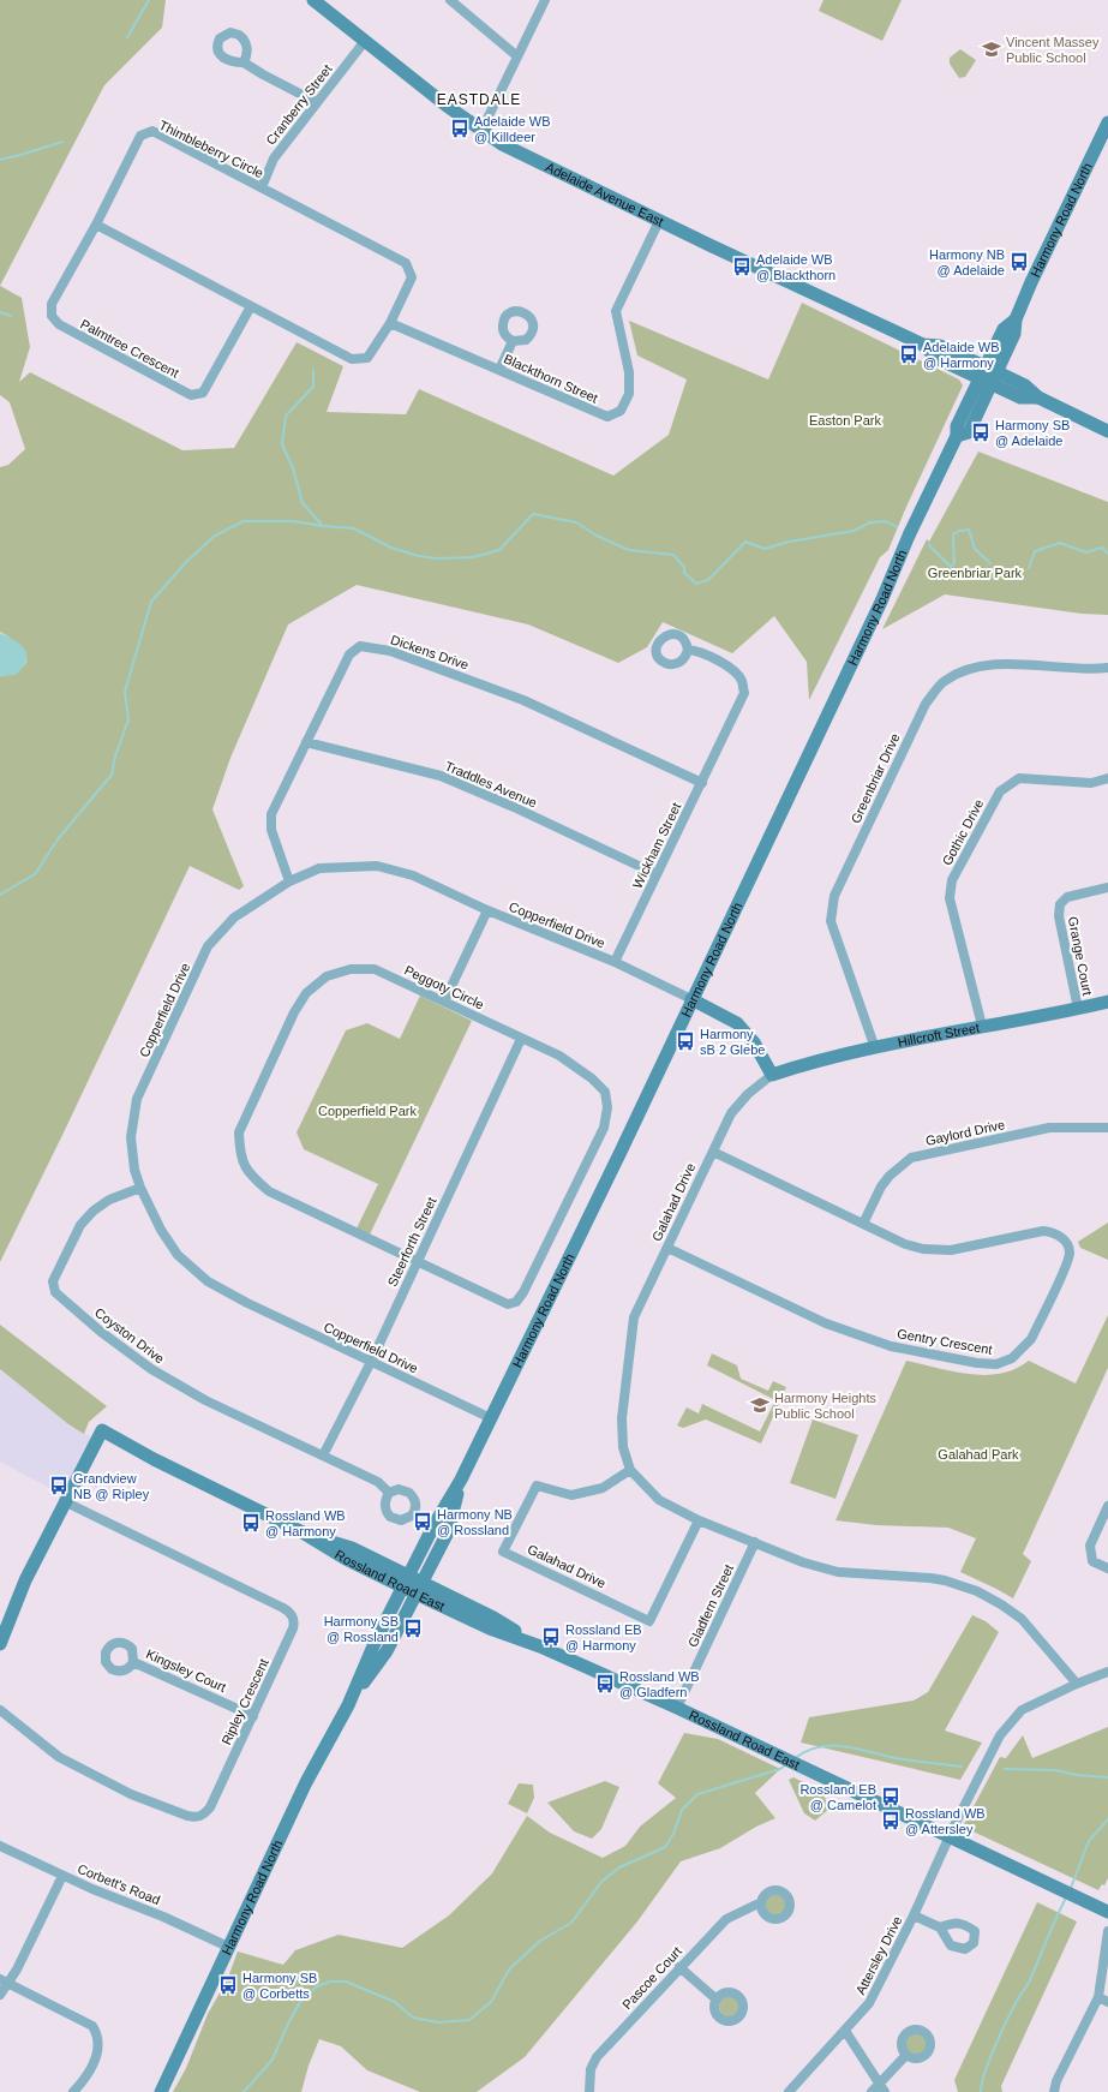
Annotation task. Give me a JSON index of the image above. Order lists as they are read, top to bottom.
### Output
{
  "streets": {
    "main road": [
      "Adelaide Avenue East",
      "Harmony Road North",
      "Hillcroft Street",
      "Rossland Road East"
    ],
    "street": [
      "Cranberry Street",
      "Thimbleberry Circle",
      "Palmtree Crescent",
      "Blackthorn Street",
      "Dickens Drive",
      "Greenbriar Drive",
      "Traddles Avenue",
      "Gothic Drive",
      "Wickham Street",
      "Copperfield Drive",
      "Grange Court",
      "Peggoty Circle",
      "Gaylord Drive",
      "Galahad Drive",
      "Steerforth Street",
      "Coyston Drive",
      "Gentry Crescent",
      "Gladfern Street",
      "Kingsley Court",
      "Ripley Crescent",
      "Corbett's Road",
      "Attersley Drive",
      "Pascoe Court"
    ]
  },
  "crossings": [
    ["Cranberry Street", "Thimbleberry Circle"],
    ["Cranberry Street", "Adelaide Avenue East"],
    ["Thimbleberry Circle", "Palmtree Crescent"],
    ["Thimbleberry Circle", "Blackthorn Street"],
    ["Adelaide Avenue East", "Harmony Road North"],
    ["Adelaide Avenue East", "Blackthorn Street"],
    ["Harmony Road North", "Copperfield Drive"],
    ["Harmony Road North", "Rossland Road East"],
    ["Harmony Road North", "Corbett's Road"],
    ["Dickens Drive", "Traddles Avenue"],
    ["Dickens Drive", "Wickham Street"],
    ["Dickens Drive", "Copperfield Drive"],
    ["Greenbriar Drive", "Hillcroft Street"],
    ["Traddles Avenue", "Wickham Street"],
    ["Gothic Drive", "Hillcroft Street"],
    ["Wickham Street", "Copperfield Drive"],
    ["Copperfield Drive", "Steerforth Street"],
    ["Copperfield Drive", "Coyston Drive"],
    ["Grange Court", "Hillcroft Street"],
    ["Peggoty Circle", "Steerforth Street"],
    ["Hillcroft Street", "Galahad Drive"],
    ["Gaylord Drive", "Gentry Crescent"],
    ["Galahad Drive", "Gentry Crescent"],
    ["Galahad Drive", "Gladfern Street"],
    ["Galahad Drive", "Attersley Drive"],
    ["Steerforth Street", "Coyston Drive"],
    ["Rossland Road East", "Gladfern Street"],
    ["Rossland Road East", "Ripley Crescent"],
    ["Rossland Road East", "Attersley Drive"],
    ["Kingsley Court", "Ripley Crescent"]
  ],
  "districts": ["EASTDALE"],
  "parks": [
    "Easton Park",
    "Greenbriar Park",
    "Copperfield Park",
    "Galahad Park"
  ],
  "places": {
    "school or university": ["Vincent Massey Public School", "Harmony Heights Public School"],
    "bus stop": [
      "Adelaide WB @ Killdeer",
      "Harmony NB @ Adelaide",
      "Adelaide WB @ Blackthorn",
      "Adelaide WB @ Harmony",
      "Harmony SB @ Adelaide",
      "Harmony sB 2 Glebe",
      "Grandview NB @ Ripley",
      "Harmony NB @ Rossland",
      "Rossland WB @ Harmony",
      "Harmony SB @ Rossland",
      "Rossland EB @ Harmony",
      "Rossland WB @ Gladfern",
      "Rossland EB @ Camelot",
      "Rossland WB @ Attersley",
      "Harmony SB @ Corbetts"
    ]
  }
}
